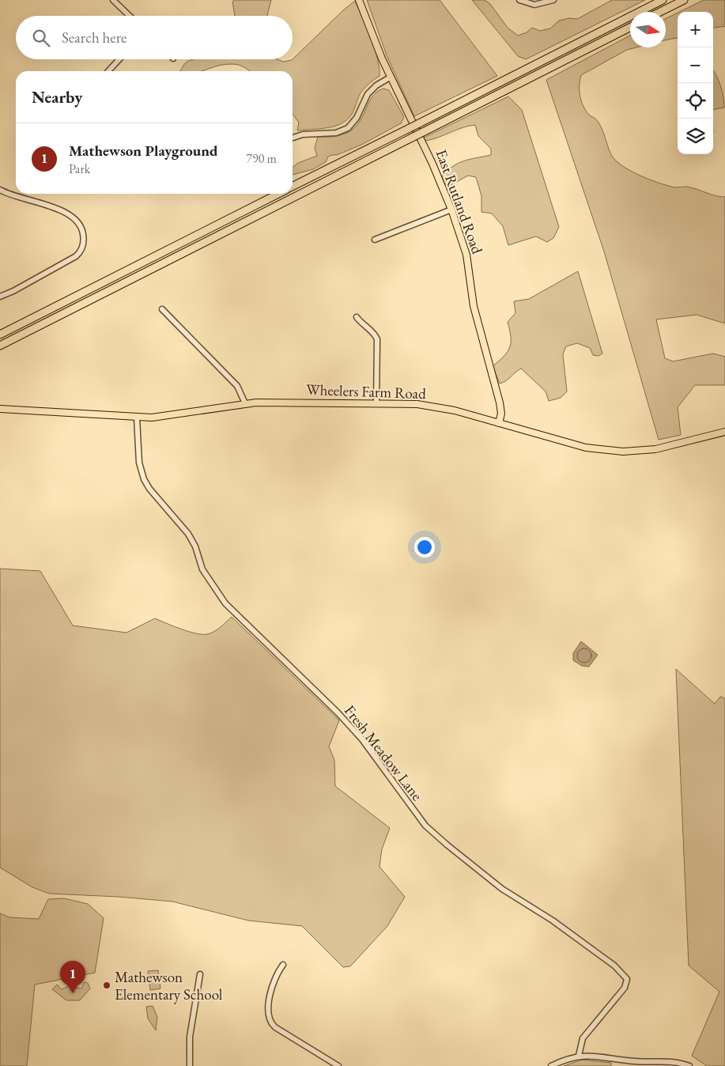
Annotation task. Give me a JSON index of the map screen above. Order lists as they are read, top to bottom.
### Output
{
  "streets": {
    "main road": ["East Rutland Road", "Wheelers Farm Road"],
    "street": ["Fresh Meadow Lane"]
  },
  "crossings": [
    ["East Rutland Road", "Wheelers Farm Road"],
    ["Wheelers Farm Road", "Fresh Meadow Lane"]
  ],
  "places": ["Mathewson Elementary School"],
  "north": "right",
  "page": {
    "map_buttons": ["+", "−"],
    "search": "Search here",
    "heading": "Nearby",
    "list": [
      {
        "mark": "1",
        "name": "Mathewson Playground",
        "note": "Park",
        "value": "790 m"
      }
    ],
    "pins": "1"
  }
}
